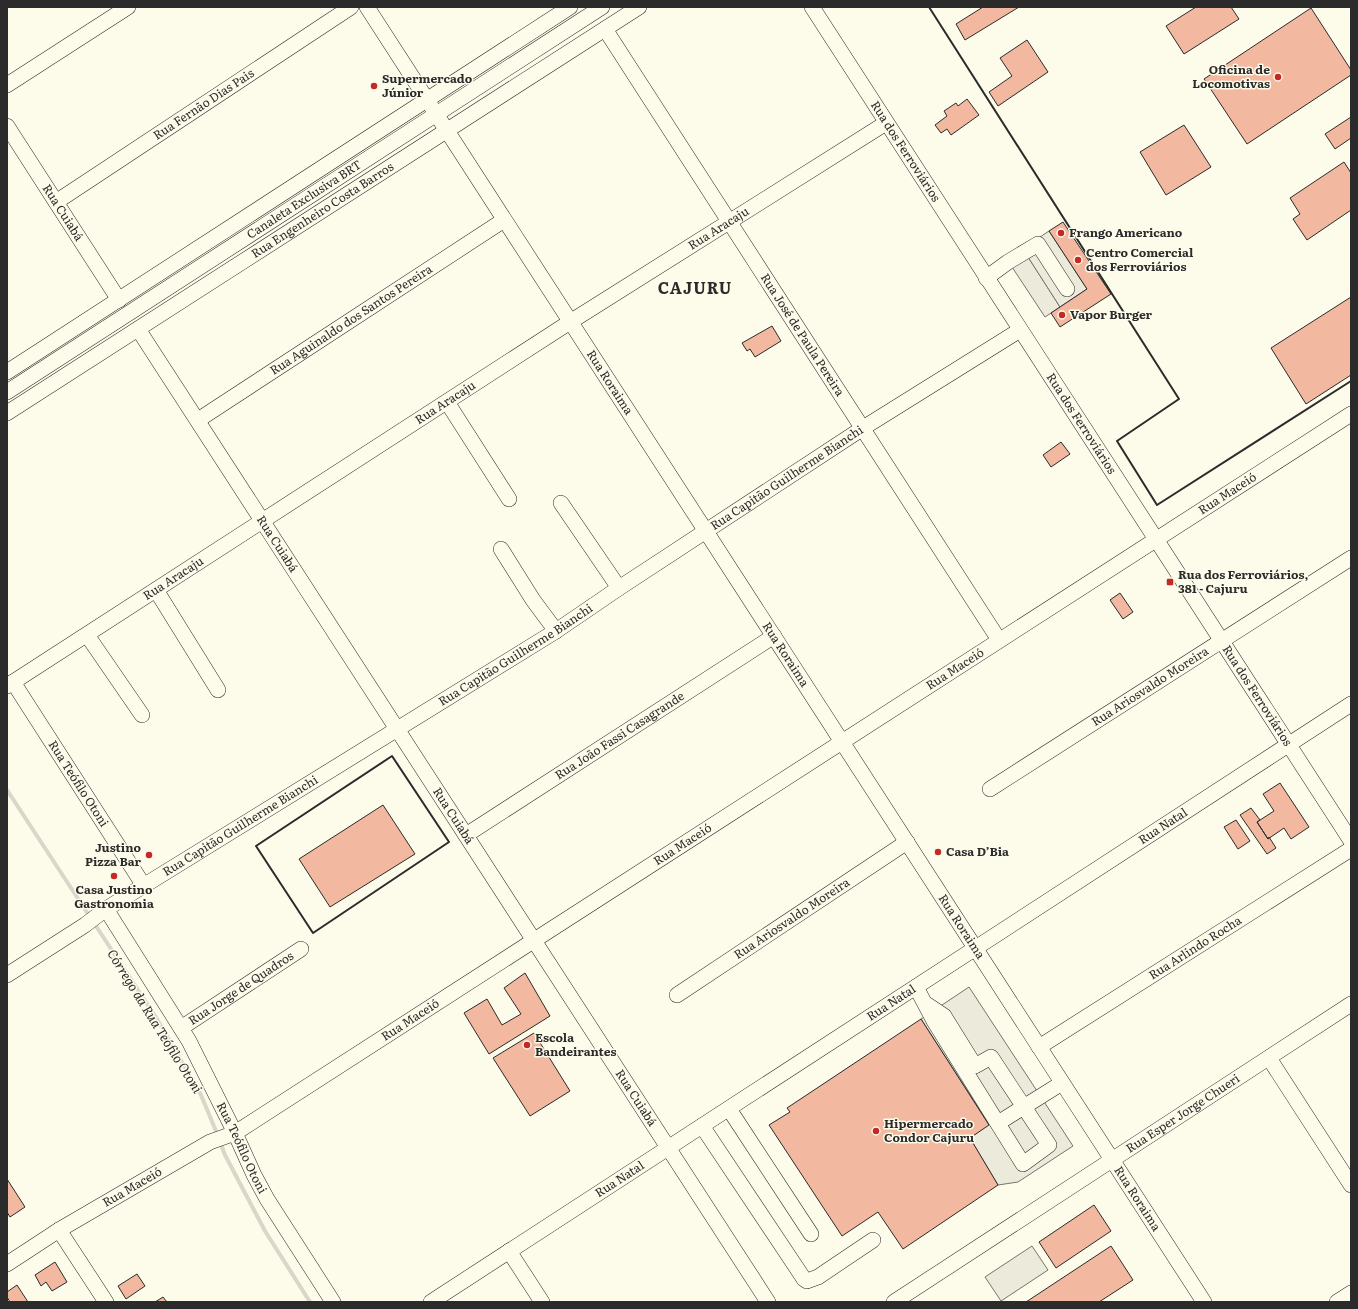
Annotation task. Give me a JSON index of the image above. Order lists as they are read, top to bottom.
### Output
{
  "streets": {
    "street": [
      "Rua Fernão Dias Pais",
      "Rua dos Ferroviários",
      "Canaleta Exclusiva BRT",
      "Rua Engenheiro Costa Barros",
      "Rua Cuiabá",
      "Rua Aracaju",
      "Rua Aguinaldo dos Santos Pereira",
      "Rua José de Paula Pereira",
      "Rua Roraima",
      "Rua Capitão Guilherme Bianchi",
      "Rua Maceió",
      "Rua Ariosvaldo Moreira",
      "Rua João Fassi Casagrande",
      "Rua Teófilo Otoni",
      "Rua Natal",
      "Rua Arlindo Rocha",
      "Rua Jorge de Quadros",
      "Rua Esper Jorge Chueri"
    ]
  },
  "crossings": [
    ["Rua Fernão Dias Pais", "Rua Cuiabá"],
    ["Rua dos Ferroviários", "Rua Aracaju"],
    ["Rua dos Ferroviários", "Rua Capitão Guilherme Bianchi"],
    ["Rua dos Ferroviários", "Rua Maceió"],
    ["Rua dos Ferroviários", "Rua Ariosvaldo Moreira"],
    ["Rua dos Ferroviários", "Rua Natal"],
    ["Canaleta Exclusiva BRT", "Rua Roraima"],
    ["Rua Engenheiro Costa Barros", "Rua Cuiabá"],
    ["Rua Engenheiro Costa Barros", "Rua José de Paula Pereira"],
    ["Rua Engenheiro Costa Barros", "Rua Roraima"],
    ["Rua Cuiabá", "Rua Aracaju"],
    ["Rua Cuiabá", "Rua Aguinaldo dos Santos Pereira"],
    ["Rua Cuiabá", "Rua Capitão Guilherme Bianchi"],
    ["Rua Cuiabá", "Rua Maceió"],
    ["Rua Cuiabá", "Rua João Fassi Casagrande"],
    ["Rua Cuiabá", "Rua Natal"],
    ["Rua Aracaju", "Rua José de Paula Pereira"],
    ["Rua Aracaju", "Rua Roraima"],
    ["Rua Aracaju", "Rua Teófilo Otoni"],
    ["Rua Aguinaldo dos Santos Pereira", "Rua Roraima"],
    ["Rua José de Paula Pereira", "Rua Capitão Guilherme Bianchi"],
    ["Rua José de Paula Pereira", "Rua Maceió"],
    ["Rua Roraima", "Rua Capitão Guilherme Bianchi"],
    ["Rua Roraima", "Rua Maceió"],
    ["Rua Roraima", "Rua Ariosvaldo Moreira"],
    ["Rua Roraima", "Rua João Fassi Casagrande"],
    ["Rua Roraima", "Rua Natal"],
    ["Rua Roraima", "Rua Arlindo Rocha"],
    ["Rua Roraima", "Rua Esper Jorge Chueri"],
    ["Rua Capitão Guilherme Bianchi", "Rua Teófilo Otoni"],
    ["Rua Maceió", "Rua Teófilo Otoni"],
    ["Rua Teófilo Otoni", "Rua Jorge de Quadros"]
  ],
  "districts": ["CAJURU"],
  "water": ["Córrego da Rua Teófilo Otoni"],
  "places": {
    "other": [
      "Oficina de Locomotivas",
      "Supermercado Júnior",
      "Frango Americano",
      "Centro Comercial dos Ferroviários",
      "Vapor Burger",
      "Casa D’Bia",
      "Justino Pizza Bar",
      "Casa Justino Gastronomia",
      "Escola Bandeirantes",
      "Hipermercado Condor Cajuru"
    ],
    "transit": ["Rua dos Ferroviários, 381 - Cajuru"]
  }
}
